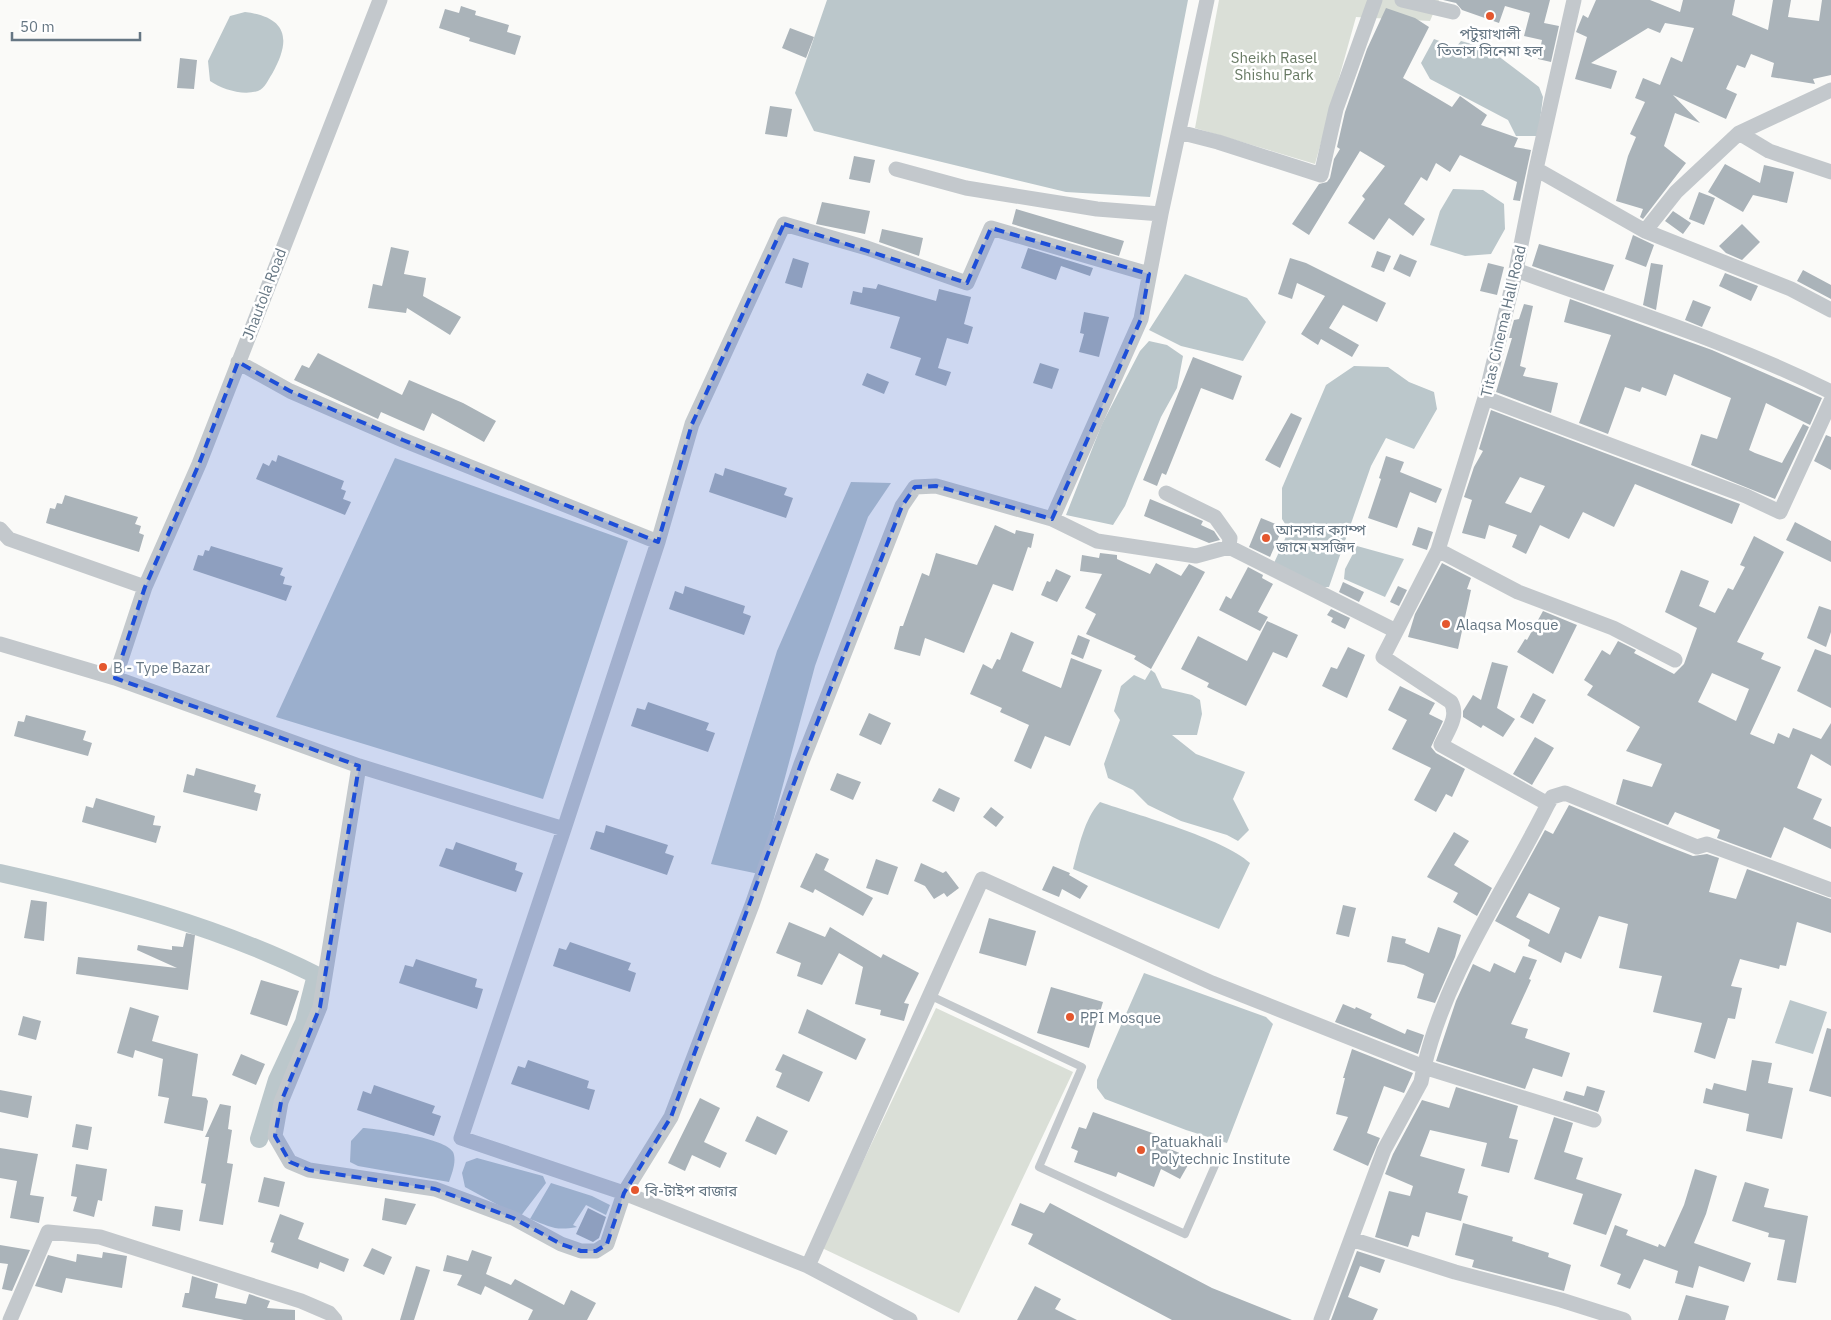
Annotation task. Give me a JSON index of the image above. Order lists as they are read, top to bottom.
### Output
{
  "streets": {
    "street": ["Jhautola Road", "Titas Cinema Hall Road"]
  },
  "parks": ["Sheikh Rasel Shishu Park"],
  "places": [
    "পটুয়াখালী তিতাস সিনেমা হল",
    "আনসার ক্যাম্প জামে মসজিদ",
    "Alaqsa Mosque",
    "B - Type Bazar",
    "PPI Mosque",
    "Patuakhali Polytechnic Institute",
    "বি-টাইপ বাজার"
  ],
  "scale_bar": "50 m"
}
